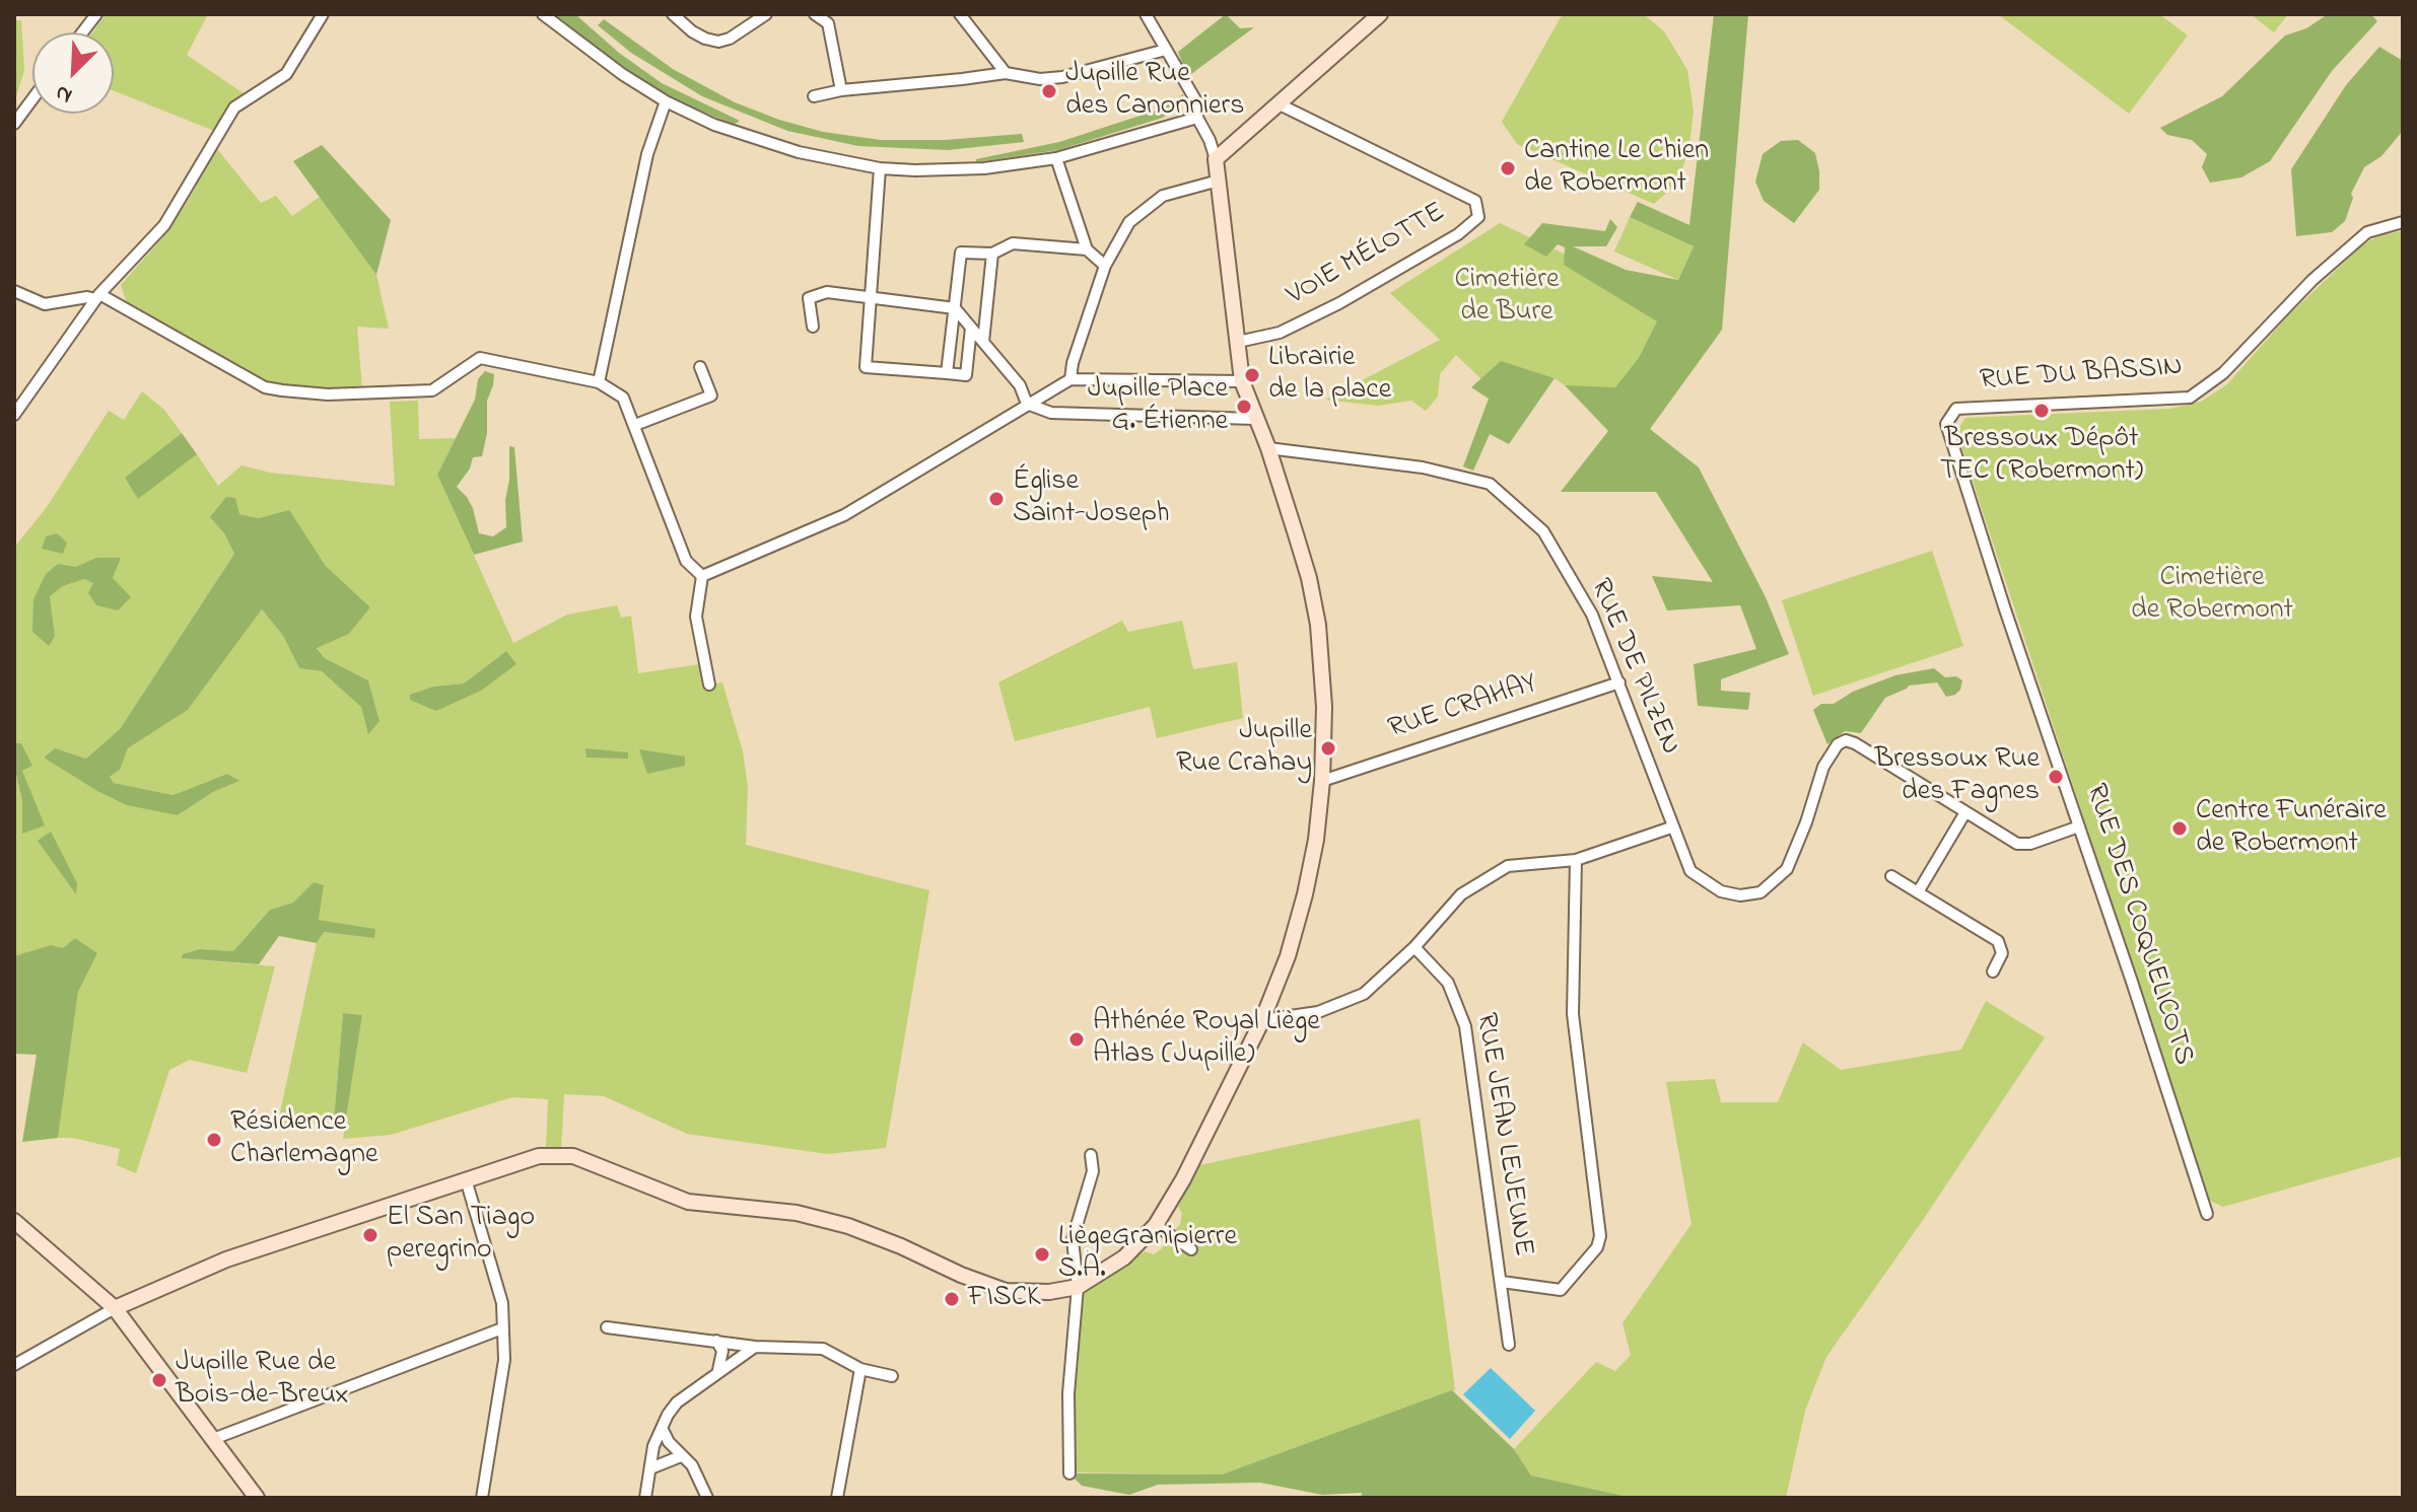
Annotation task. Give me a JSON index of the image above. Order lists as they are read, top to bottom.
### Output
{
  "streets": {
    "street": [
      "VOIE MÉLOTTE",
      "RUE DU BASSIN",
      "RUE DE PILZEN",
      "RUE CRAHAY",
      "RUE DES COQUELICOTS",
      "RUE JEAN LEJEUNE"
    ]
  },
  "crossings": [
    ["RUE DU BASSIN", "RUE DES COQUELICOTS"],
    ["RUE DE PILZEN", "RUE CRAHAY"]
  ],
  "parks": ["Cimetière de Bure", "Cimetière de Robermont"],
  "places": [
    "Jupille Rue des Canonniers",
    "Cantine Le Chien de Robermont",
    "Librairie de la place",
    "Jupille Place G. Étienne",
    "Bressoux Dépôt TEC (Robermont)",
    "Église Saint-Joseph",
    "Jupille Rue Crahay",
    "Bressoux Rue des Fagnes",
    "Centre Funéraire de Robermont",
    "Athénée Royal Liège Atlas (Jupille)",
    "Résidence Charlemagne",
    "El San Tiago peregrino",
    "LiègeGranipierre S.A.",
    "FISCK",
    "Jupille Rue de Bois-de-Breux"
  ],
  "north": "bottom left"
}
